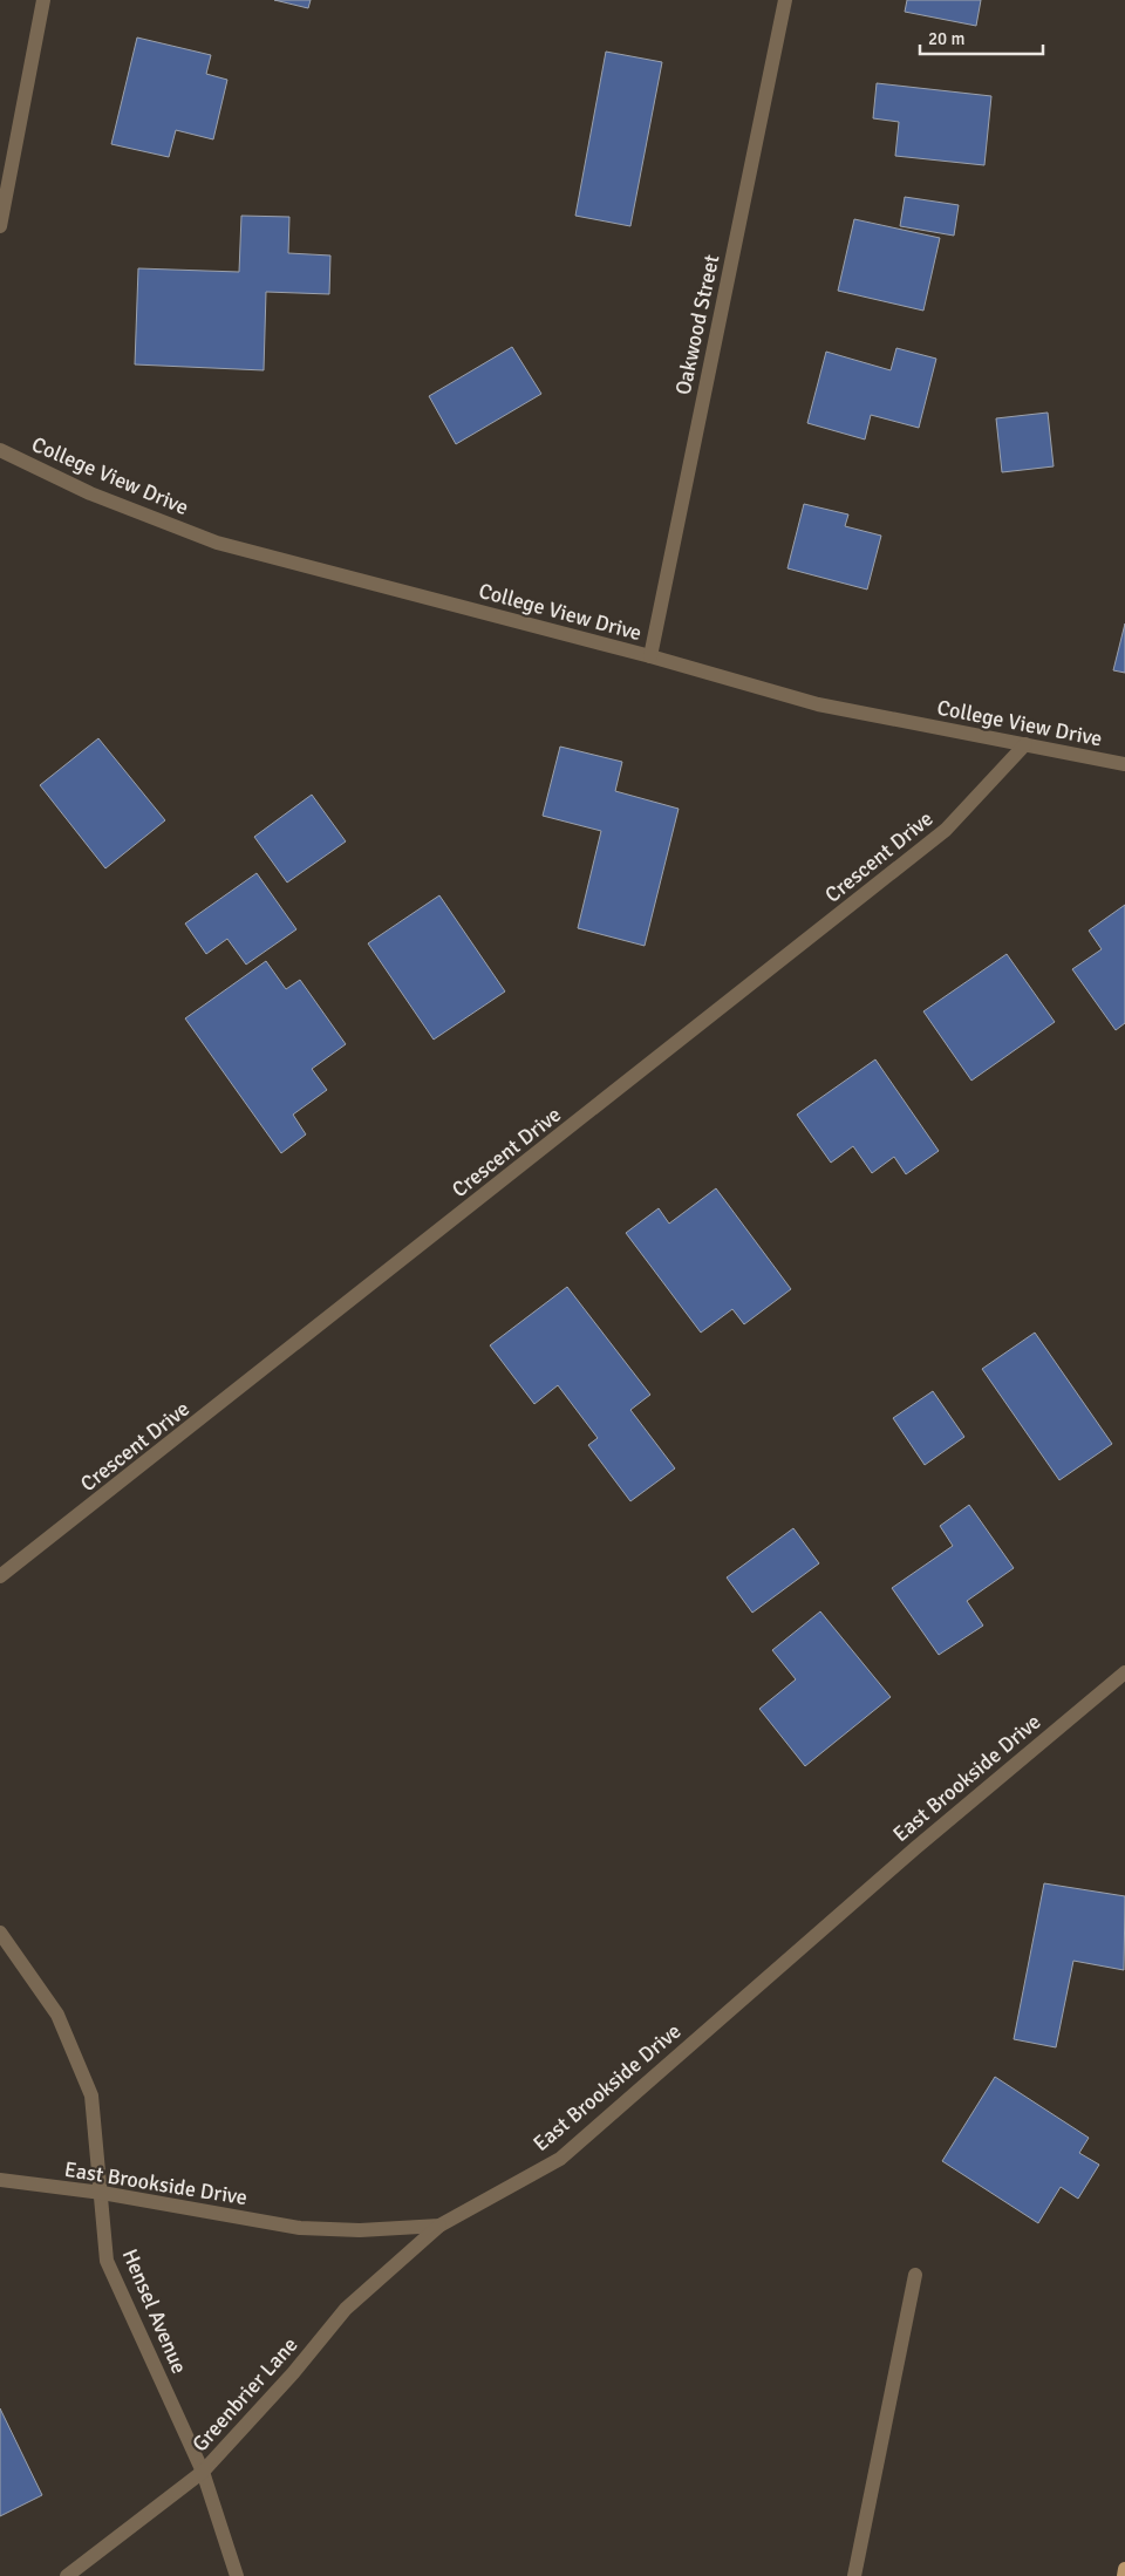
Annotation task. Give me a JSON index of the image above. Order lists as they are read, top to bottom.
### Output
{
  "streets": {
    "street": [
      "Oakwood Street",
      "College View Drive",
      "Crescent Drive",
      "East Brookside Drive",
      "Hensel Avenue",
      "Greenbrier Lane"
    ]
  },
  "crossings": [
    ["Oakwood Street", "College View Drive"],
    ["College View Drive", "Crescent Drive"],
    ["East Brookside Drive", "Hensel Avenue"],
    ["East Brookside Drive", "Greenbrier Lane"],
    ["Hensel Avenue", "Greenbrier Lane"]
  ],
  "scale_bar": "20 m"
}
